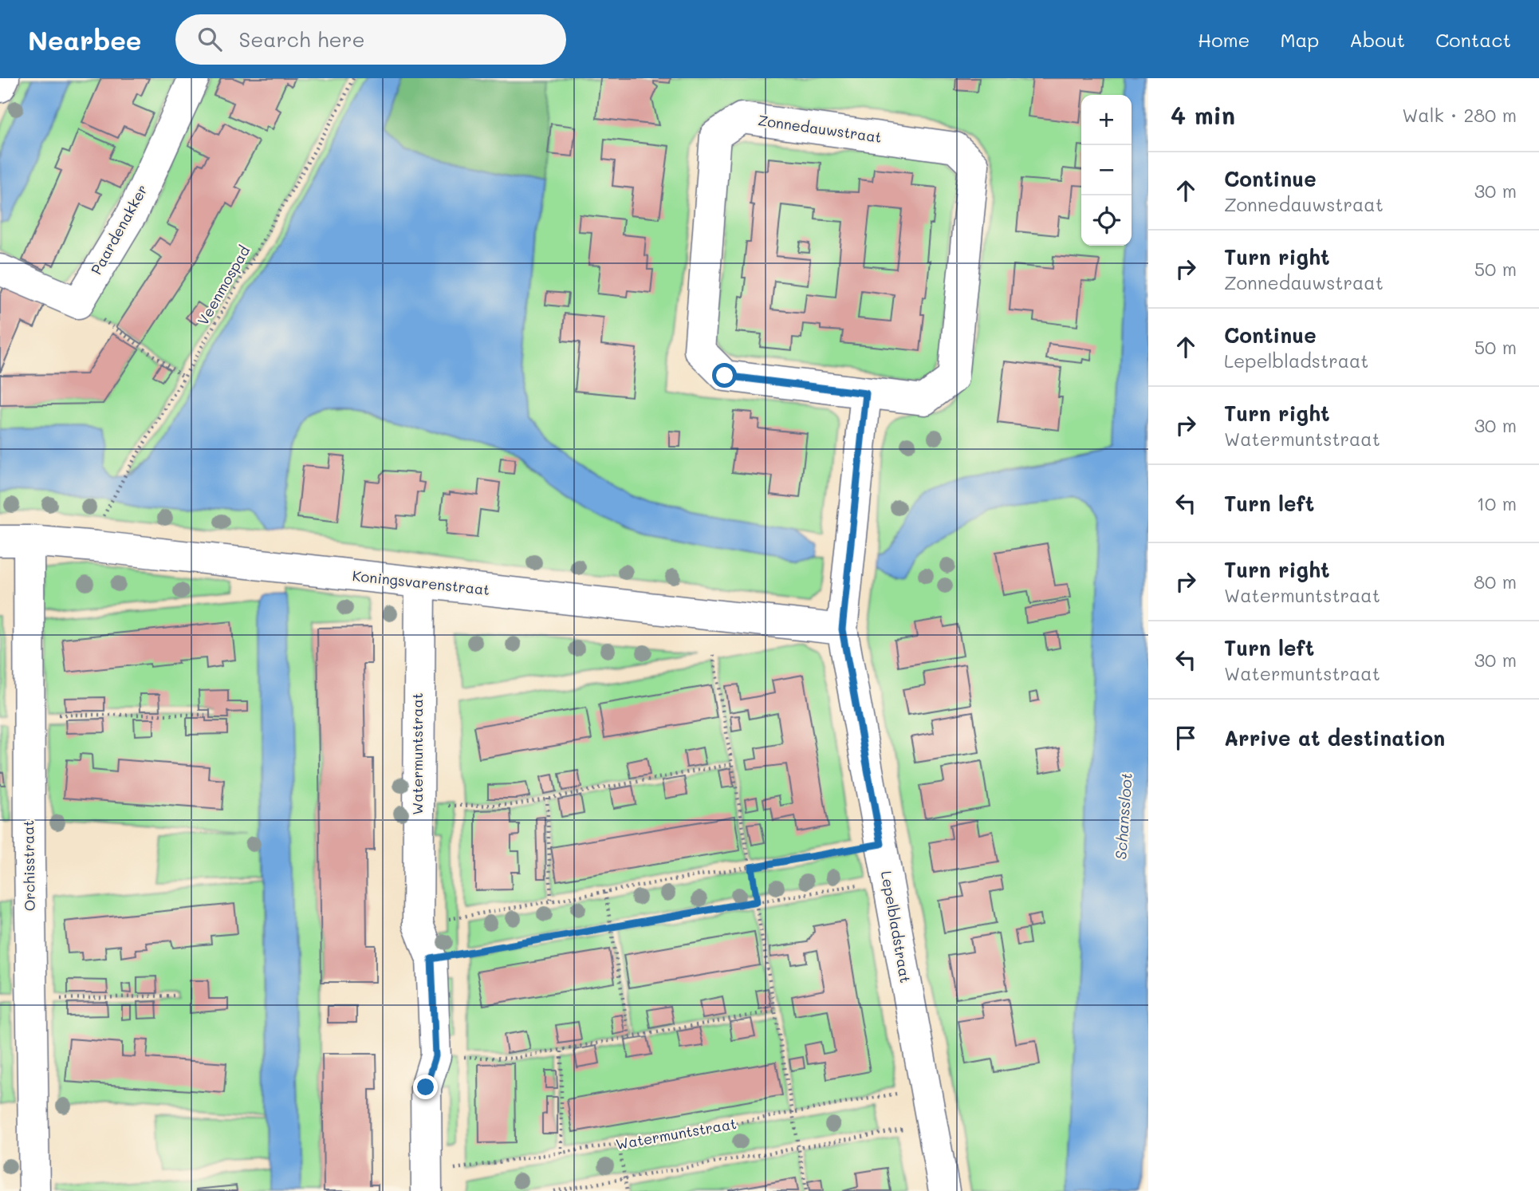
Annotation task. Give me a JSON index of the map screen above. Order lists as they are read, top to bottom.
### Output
{
  "streets": {
    "street": [
      "Zonnedauwstraat",
      "Paardenakker",
      "Koningsvarenstraat",
      "Watermuntstraat",
      "Orchisstraat",
      "Lepelbladstraat"
    ],
    "path": ["Veenmospad"]
  },
  "crossings": [
    ["Koningsvarenstraat", "Watermuntstraat"],
    ["Koningsvarenstraat", "Orchisstraat"],
    ["Koningsvarenstraat", "Lepelbladstraat"],
    ["Watermuntstraat", "Lepelbladstraat"]
  ],
  "water": ["Schanssloot"],
  "page": {
    "header": "Nearbee",
    "search": "Search here",
    "nav": [
      "Home",
      "Map",
      "About",
      "Contact"
    ],
    "heading": ["4 min", "Walk · 280 m"],
    "map_buttons": ["+", "−"],
    "list": [
      ["Continue", "Zonnedauwstraat", "30 m"],
      ["Turn right", "Zonnedauwstraat", "50 m"],
      ["Continue", "Lepelbladstraat", "50 m"],
      ["Turn right", "Watermuntstraat", "30 m"],
      ["Turn left", "10 m"],
      ["Turn right", "Watermuntstraat", "80 m"],
      ["Turn left", "Watermuntstraat", "30 m"],
      "Arrive at destination"
    ]
  }
}
